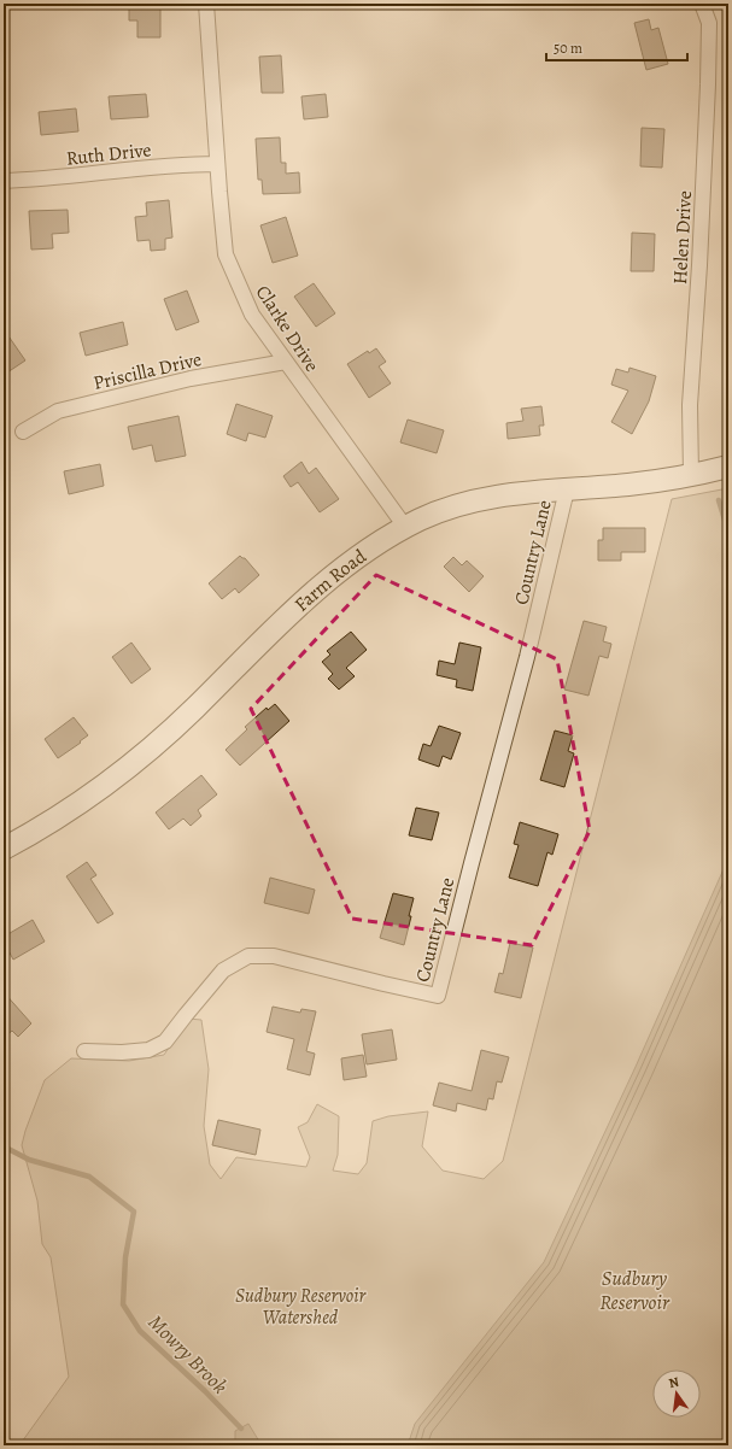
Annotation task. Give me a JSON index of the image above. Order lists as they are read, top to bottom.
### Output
{
  "streets": {
    "street": [
      "Ruth Drive",
      "Helen Drive",
      "Clarke Drive",
      "Priscilla Drive",
      "Country Lane",
      "Farm Road"
    ]
  },
  "crossings": [
    ["Ruth Drive", "Clarke Drive"],
    ["Helen Drive", "Farm Road"],
    ["Clarke Drive", "Priscilla Drive"],
    ["Clarke Drive", "Farm Road"],
    ["Country Lane", "Farm Road"]
  ],
  "water": ["Sudbury Reservoir", "Mowry Brook"],
  "parks": ["Sudbury Reservoir Watershed"],
  "scale_bar": "50 m",
  "north": "top"
}
